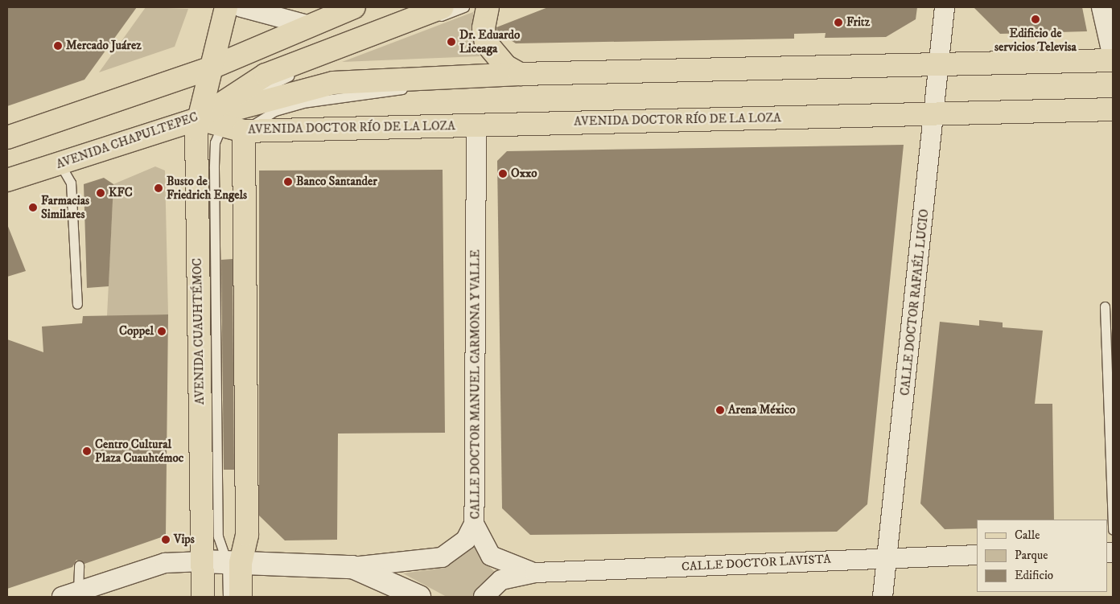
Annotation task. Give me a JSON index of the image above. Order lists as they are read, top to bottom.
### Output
{
  "streets": {
    "main road": ["AVENIDA DOCTOR RÍO DE LA LOZA", "AVENIDA CHAPULTEPEC", "AVENIDA CUAUHTÉMOC"],
    "street": ["CALLE DOCTOR RAFAÉL LUCIO", "CALLE DOCTOR MANUEL CARMONA Y VALLE", "CALLE DOCTOR LAVISTA"]
  },
  "crossings": [
    ["AVENIDA DOCTOR RÍO DE LA LOZA", "AVENIDA CHAPULTEPEC"],
    ["AVENIDA DOCTOR RÍO DE LA LOZA", "CALLE DOCTOR RAFAÉL LUCIO"],
    ["AVENIDA DOCTOR RÍO DE LA LOZA", "AVENIDA CUAUHTÉMOC"],
    ["AVENIDA DOCTOR RÍO DE LA LOZA", "CALLE DOCTOR MANUEL CARMONA Y VALLE"],
    ["AVENIDA CHAPULTEPEC", "AVENIDA CUAUHTÉMOC"],
    ["CALLE DOCTOR RAFAÉL LUCIO", "CALLE DOCTOR LAVISTA"],
    ["CALLE DOCTOR MANUEL CARMONA Y VALLE", "CALLE DOCTOR LAVISTA"]
  ],
  "places": [
    "Edificio de servicios Televisa",
    "Fritz",
    "Dr. Eduardo Liceaga",
    "Mercado Juárez",
    "Oxxo",
    "Banco Santander",
    "Busto de Friedrich Engels",
    "KFC",
    "Farmacias Similares",
    "Coppel",
    "Arena México",
    "Centro Cultural Plaza Cuauhtémoc",
    "Vips"
  ],
  "legend": ["Calle", "Parque", "Edificio"]
}
